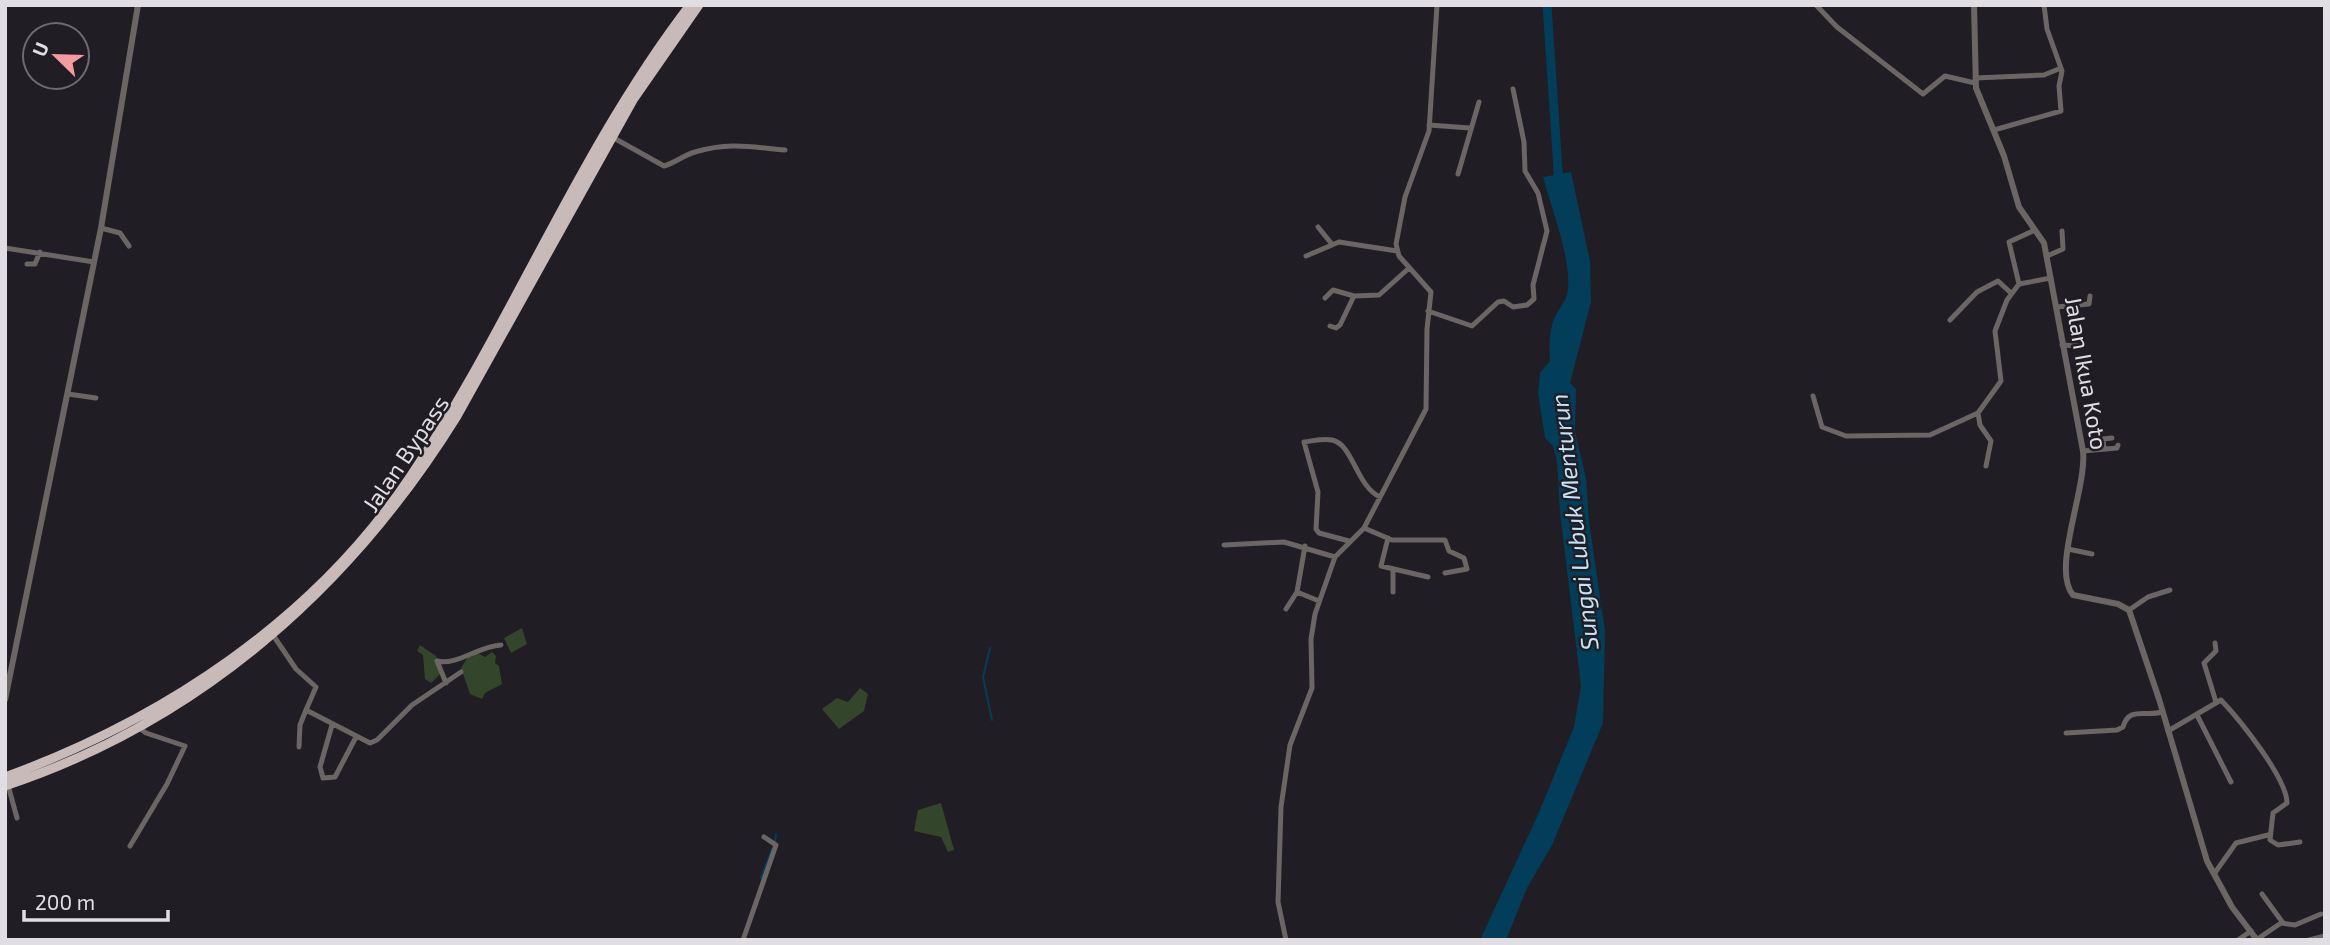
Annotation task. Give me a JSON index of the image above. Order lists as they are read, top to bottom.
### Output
{
  "streets": {
    "highway": ["Jalan Bypass"],
    "street": ["Jalan Ikua Koto"]
  },
  "water": ["Sungai Lubuk Menturun"],
  "scale_bar": "200 m",
  "north": "top left"
}
